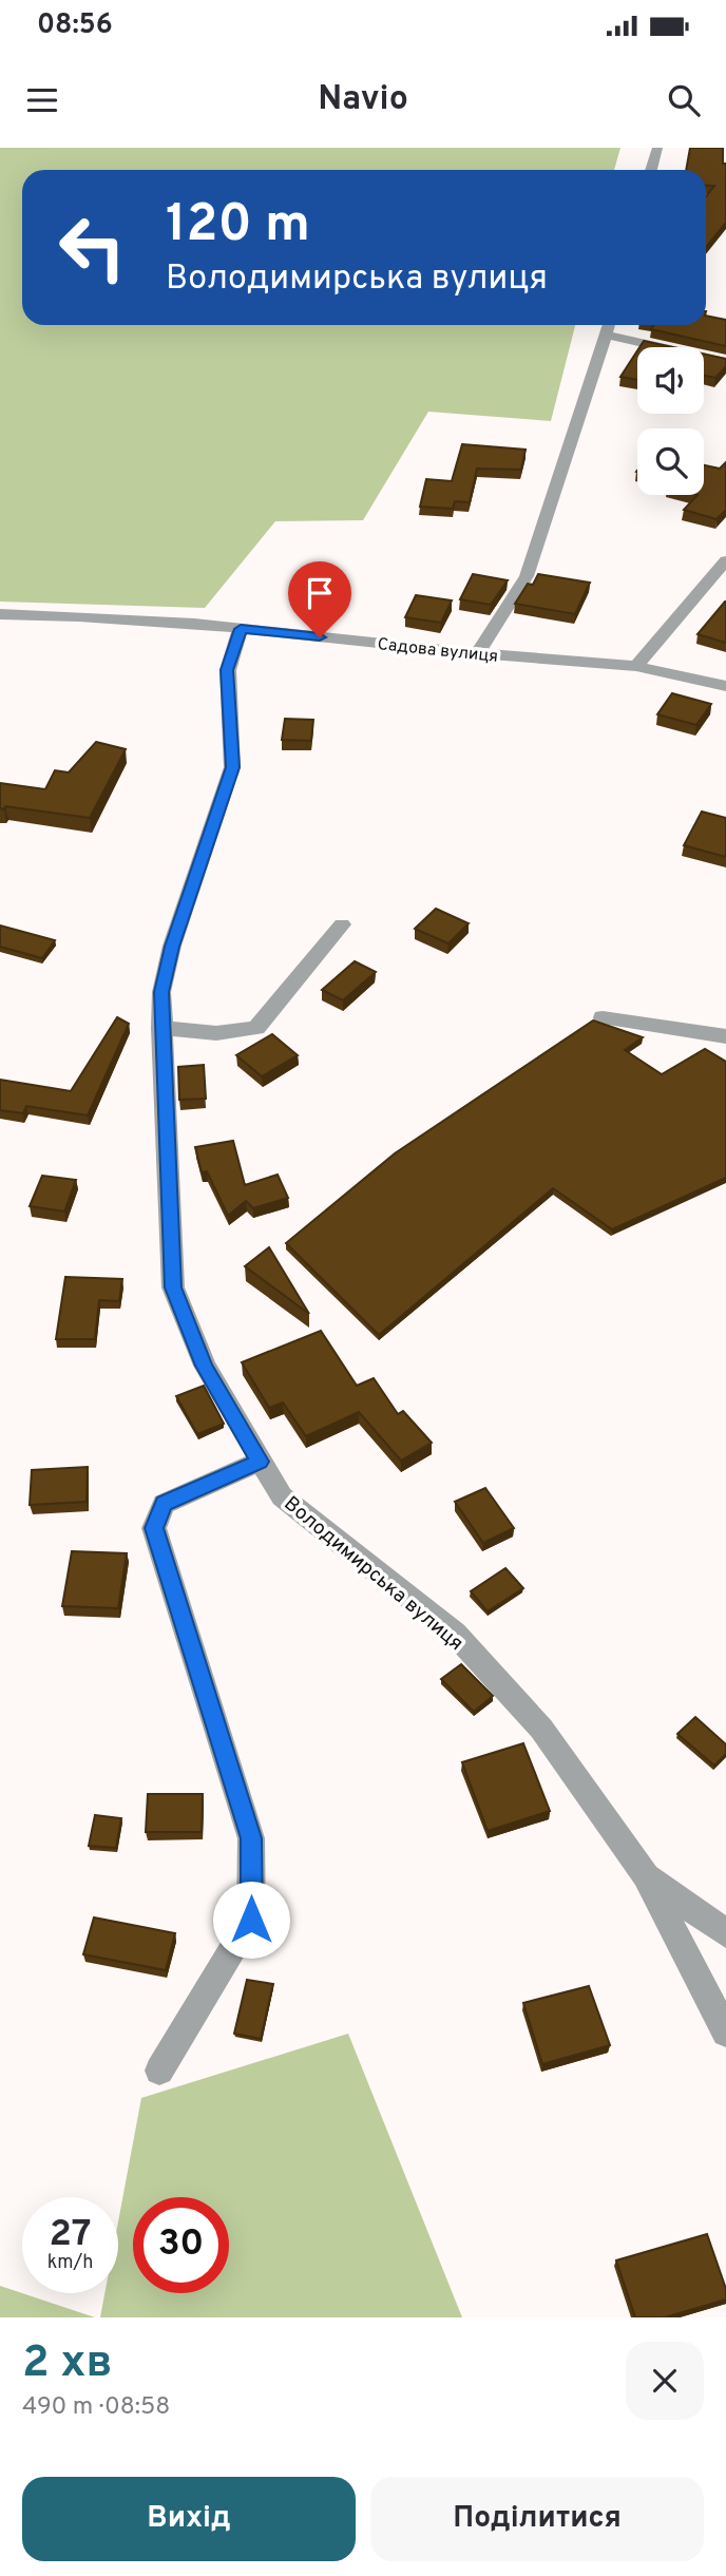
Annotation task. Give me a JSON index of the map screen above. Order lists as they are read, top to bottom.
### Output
{
  "streets": {
    "street": ["Садова вулиця", "Володимирська вулиця"]
  },
  "crossings": [
    ["Садова вулиця", "Володимирська вулиця"]
  ],
  "page": {
    "status": "08:56",
    "header": "Navio",
    "turn": ["120 m", "Володимирська вулиця"],
    "speed": "27 km/h",
    "limit": "30",
    "heading": ["2 хв", "490 m · 08:58"],
    "buttons": ["Вихід", "Поділитися"]
  }
}
